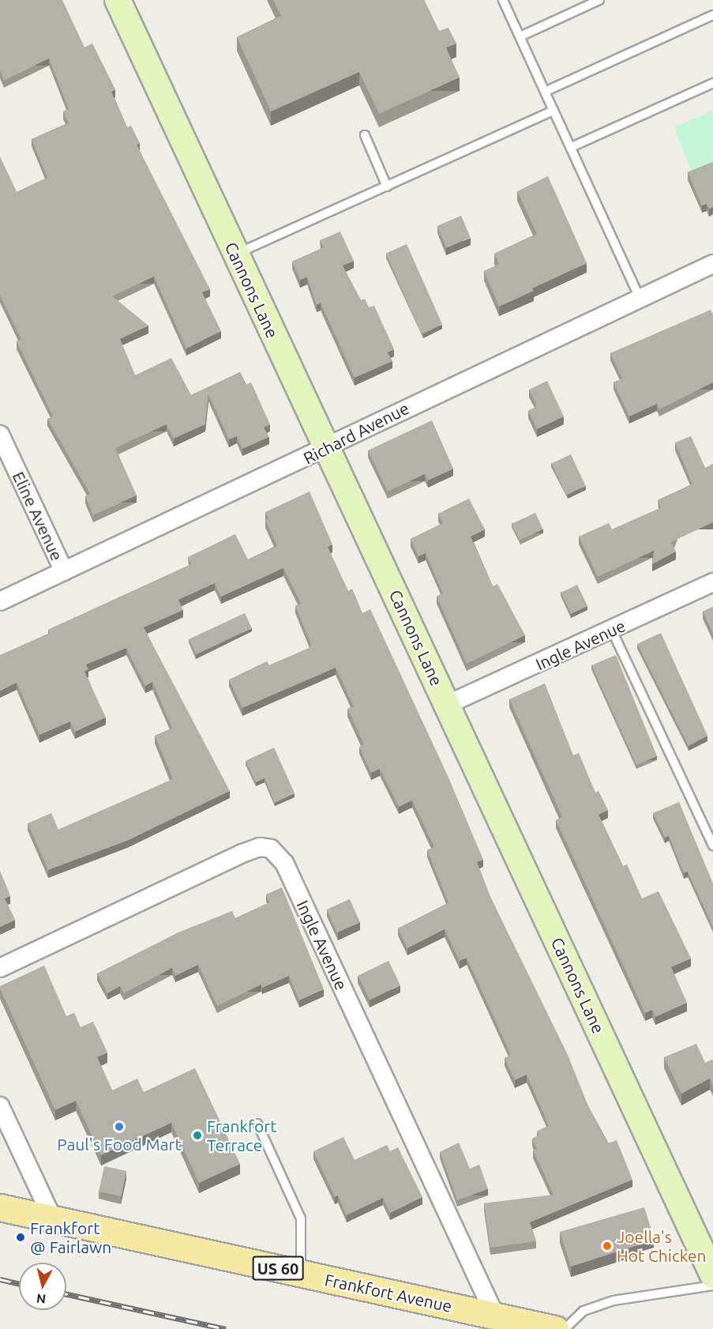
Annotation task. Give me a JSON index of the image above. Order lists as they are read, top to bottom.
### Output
{
  "streets": {
    "main road": ["Cannons Lane", "US 60", "Frankfort Avenue"],
    "street": ["Richard Avenue", "Eline Avenue", "Ingle Avenue"]
  },
  "crossings": [
    ["Cannons Lane", "Richard Avenue"],
    ["Cannons Lane", "Ingle Avenue"],
    ["Richard Avenue", "Eline Avenue"],
    ["Ingle Avenue", "Frankfort Avenue"]
  ],
  "places": [
    "Paul's Food Mart",
    "Frankfort Terrace",
    "Frankfort @ Fairlawn",
    "Joella's Hot Chicken"
  ],
  "north": "bottom"
}
